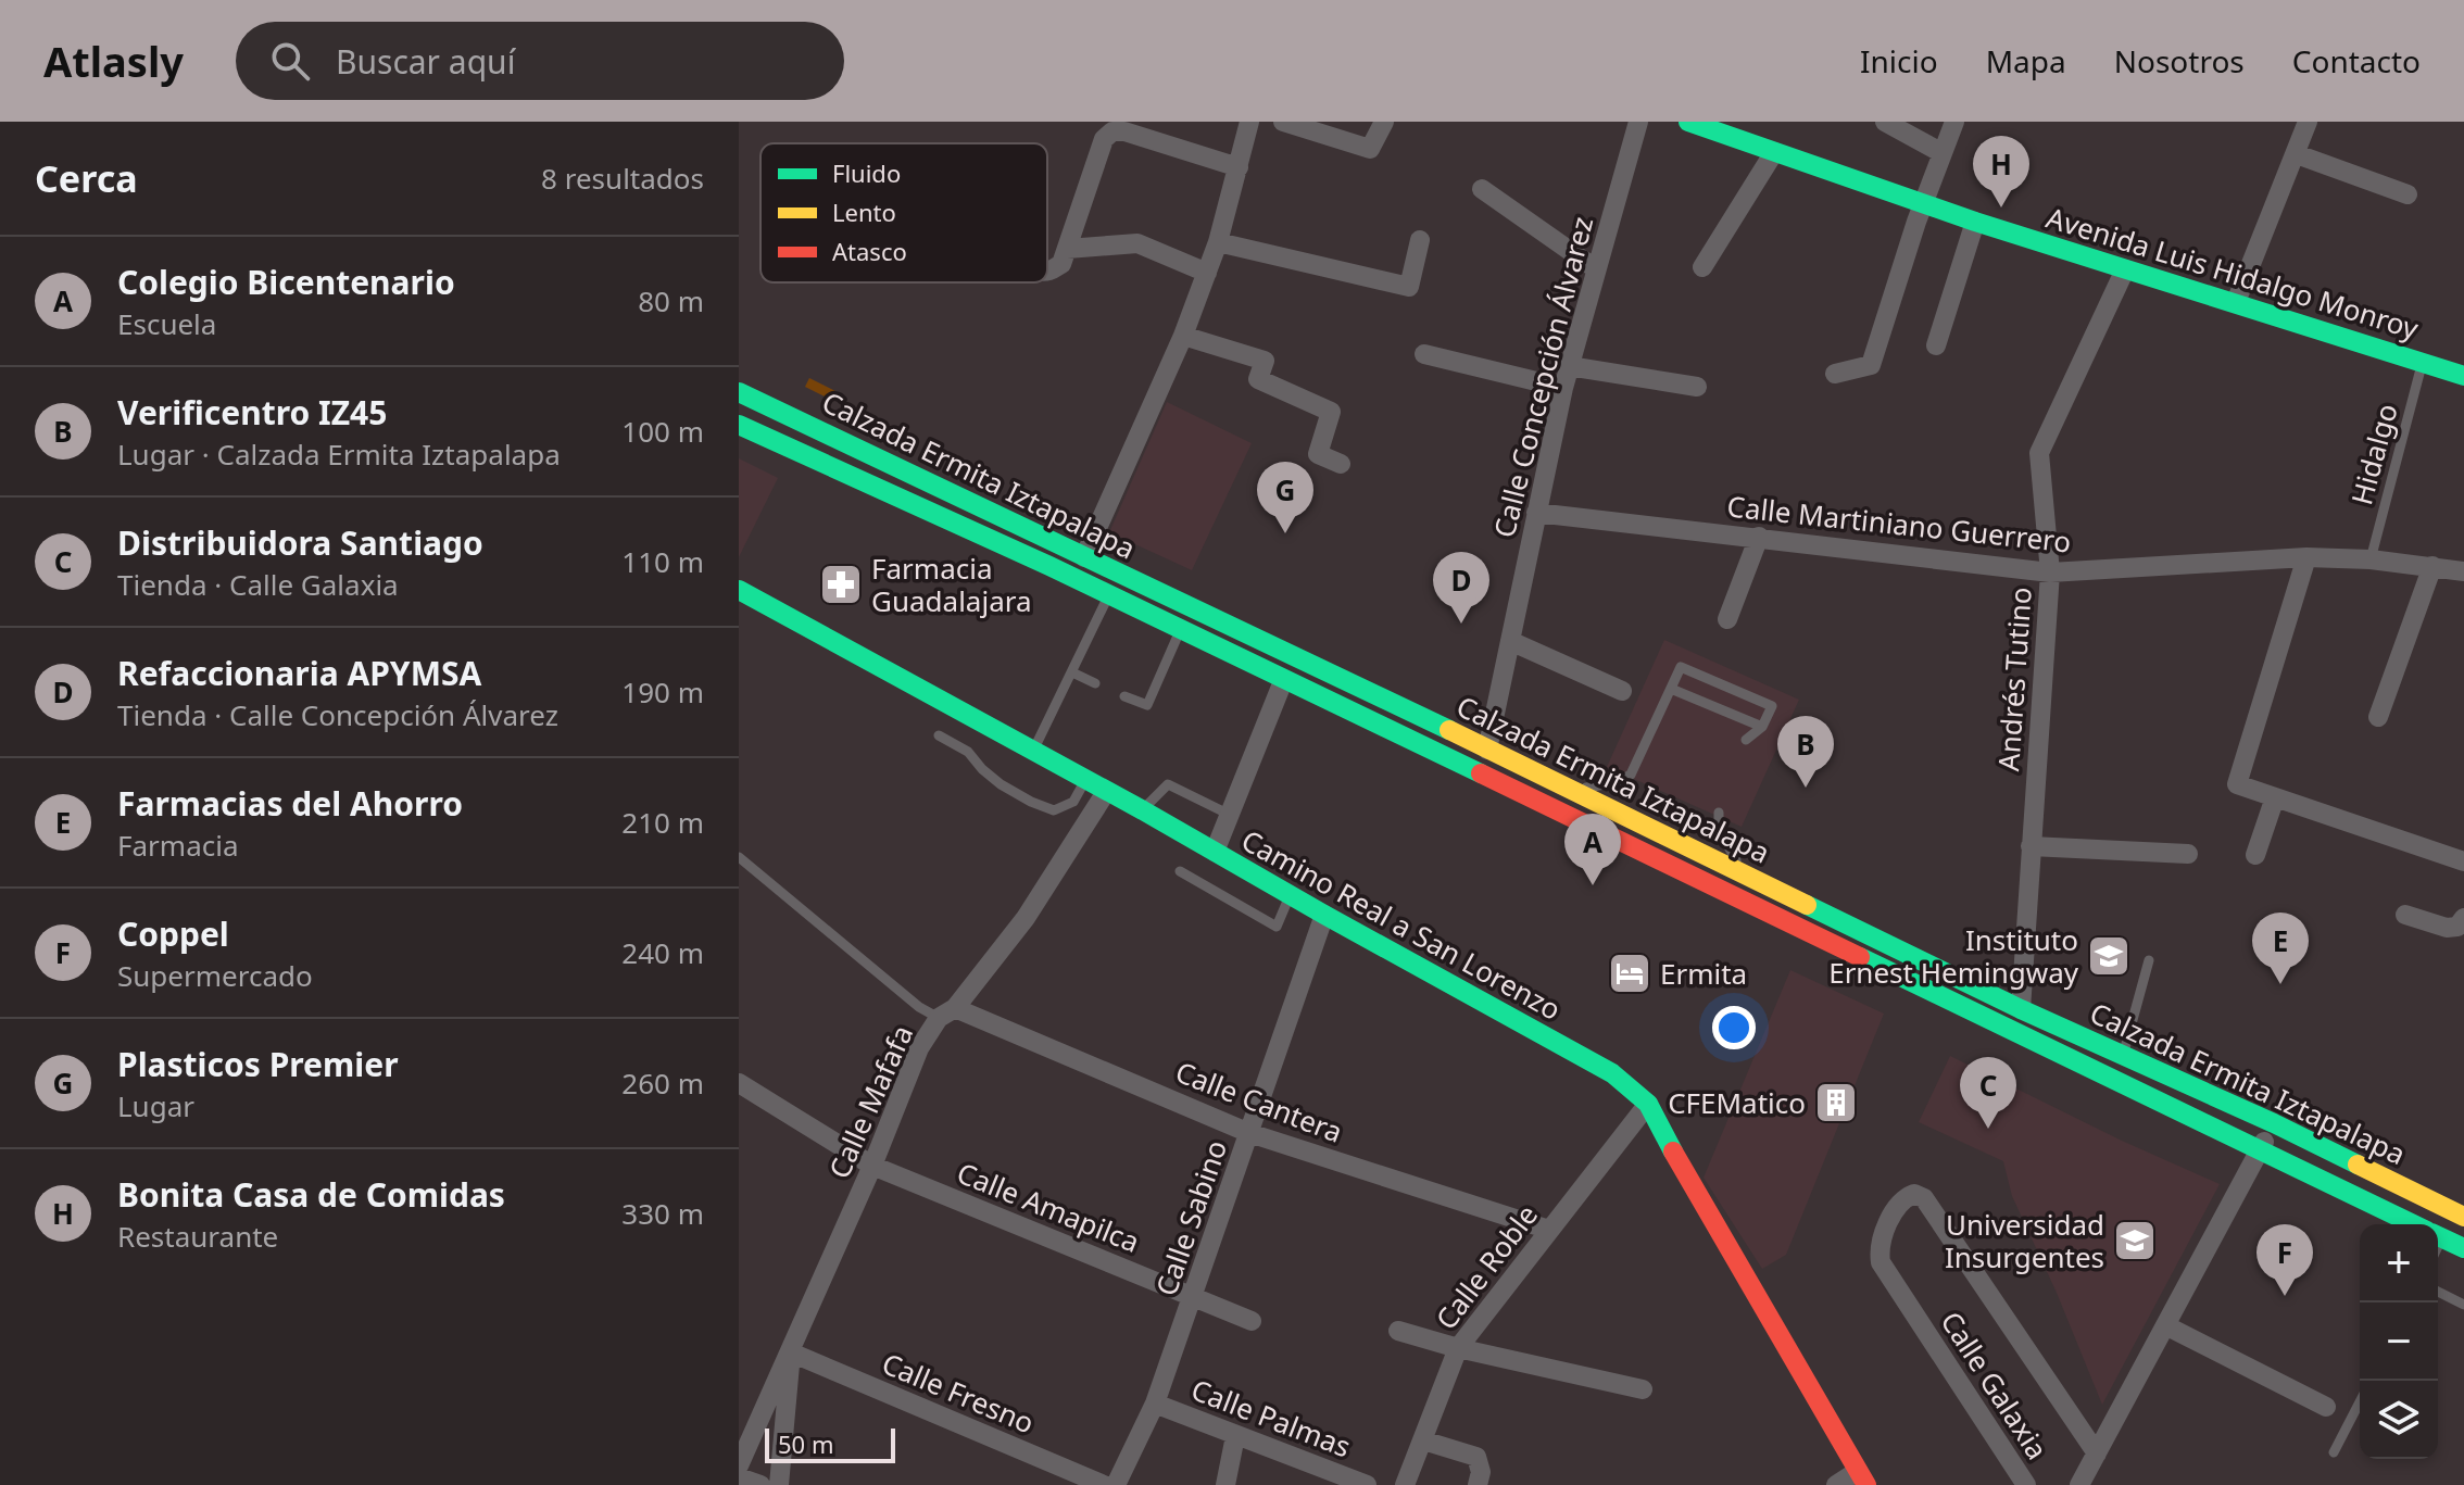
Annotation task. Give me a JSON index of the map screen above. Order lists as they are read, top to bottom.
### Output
{
  "streets": {
    "main road": ["Avenida Luis Hidalgo Monroy", "Calzada Ermita Iztapalapa", "Camino Real a San Lorenzo"],
    "street": [
      "Calle Concepción Álvarez",
      "Calle Martiniano Guerrero",
      "Andrés Tutino",
      "Calle Mafafa",
      "Calle Cantera",
      "Calle Amapilca",
      "Calle Sabino",
      "Calle Roble",
      "Calle Galaxia",
      "Calle Fresno",
      "Calle Palmas"
    ],
    "lane": ["Hidalgo"]
  },
  "crossings": [
    ["Avenida Luis Hidalgo Monroy", "Hidalgo"],
    ["Avenida Luis Hidalgo Monroy", "Andrés Tutino"],
    ["Calle Concepción Álvarez", "Calzada Ermita Iztapalapa"],
    ["Calle Concepción Álvarez", "Calle Martiniano Guerrero"],
    ["Hidalgo", "Calle Martiniano Guerrero"],
    ["Calzada Ermita Iztapalapa", "Andrés Tutino"],
    ["Calle Martiniano Guerrero", "Andrés Tutino"],
    ["Camino Real a San Lorenzo", "Calle Mafafa"],
    ["Camino Real a San Lorenzo", "Calle Sabino"],
    ["Camino Real a San Lorenzo", "Calle Roble"],
    ["Calle Mafafa", "Calle Cantera"],
    ["Calle Mafafa", "Calle Amapilca"],
    ["Calle Mafafa", "Calle Fresno"],
    ["Calle Cantera", "Calle Sabino"],
    ["Calle Cantera", "Calle Roble"],
    ["Calle Amapilca", "Calle Sabino"],
    ["Calle Sabino", "Calle Palmas"]
  ],
  "places": {
    "pharmacy": ["Farmacia Guadalajara"],
    "school or university": ["Instituto Ernest Hemingway", "Universidad Insurgentes"],
    "hotel": ["Ermita"],
    "building": ["CFEMatico"]
  },
  "legend": ["Fluido", "Lento", "Atasco"],
  "scale_bar": "50 m",
  "page": {
    "header": "Atlasly",
    "search": "Buscar aquí",
    "nav": [
      "Inicio",
      "Mapa",
      "Nosotros",
      "Contacto"
    ],
    "heading": ["Cerca", "8 resultados"],
    "pins": [
      "H",
      "G",
      "D",
      "B",
      "A",
      "E",
      "C",
      "F"
    ],
    "list": [
      {
        "mark": "A",
        "name": "Colegio Bicentenario",
        "note": "Escuela",
        "value": "80 m"
      },
      {
        "mark": "B",
        "name": "Verificentro IZ45",
        "note": "Lugar · Calzada Ermita Iztapalapa",
        "value": "100 m"
      },
      {
        "mark": "C",
        "name": "Distribuidora Santiago",
        "note": "Tienda · Calle Galaxia",
        "value": "110 m"
      },
      {
        "mark": "D",
        "name": "Refaccionaria APYMSA",
        "note": "Tienda · Calle Concepción Álvarez",
        "value": "190 m"
      },
      {
        "mark": "E",
        "name": "Farmacias del Ahorro",
        "note": "Farmacia",
        "value": "210 m"
      },
      {
        "mark": "F",
        "name": "Coppel",
        "note": "Supermercado",
        "value": "240 m"
      },
      {
        "mark": "G",
        "name": "Plasticos Premier",
        "note": "Lugar",
        "value": "260 m"
      },
      {
        "mark": "H",
        "name": "Bonita Casa de Comidas",
        "note": "Restaurante",
        "value": "330 m"
      }
    ],
    "map_buttons": ["+", "−"],
    "scale": "50 m"
  }
}
